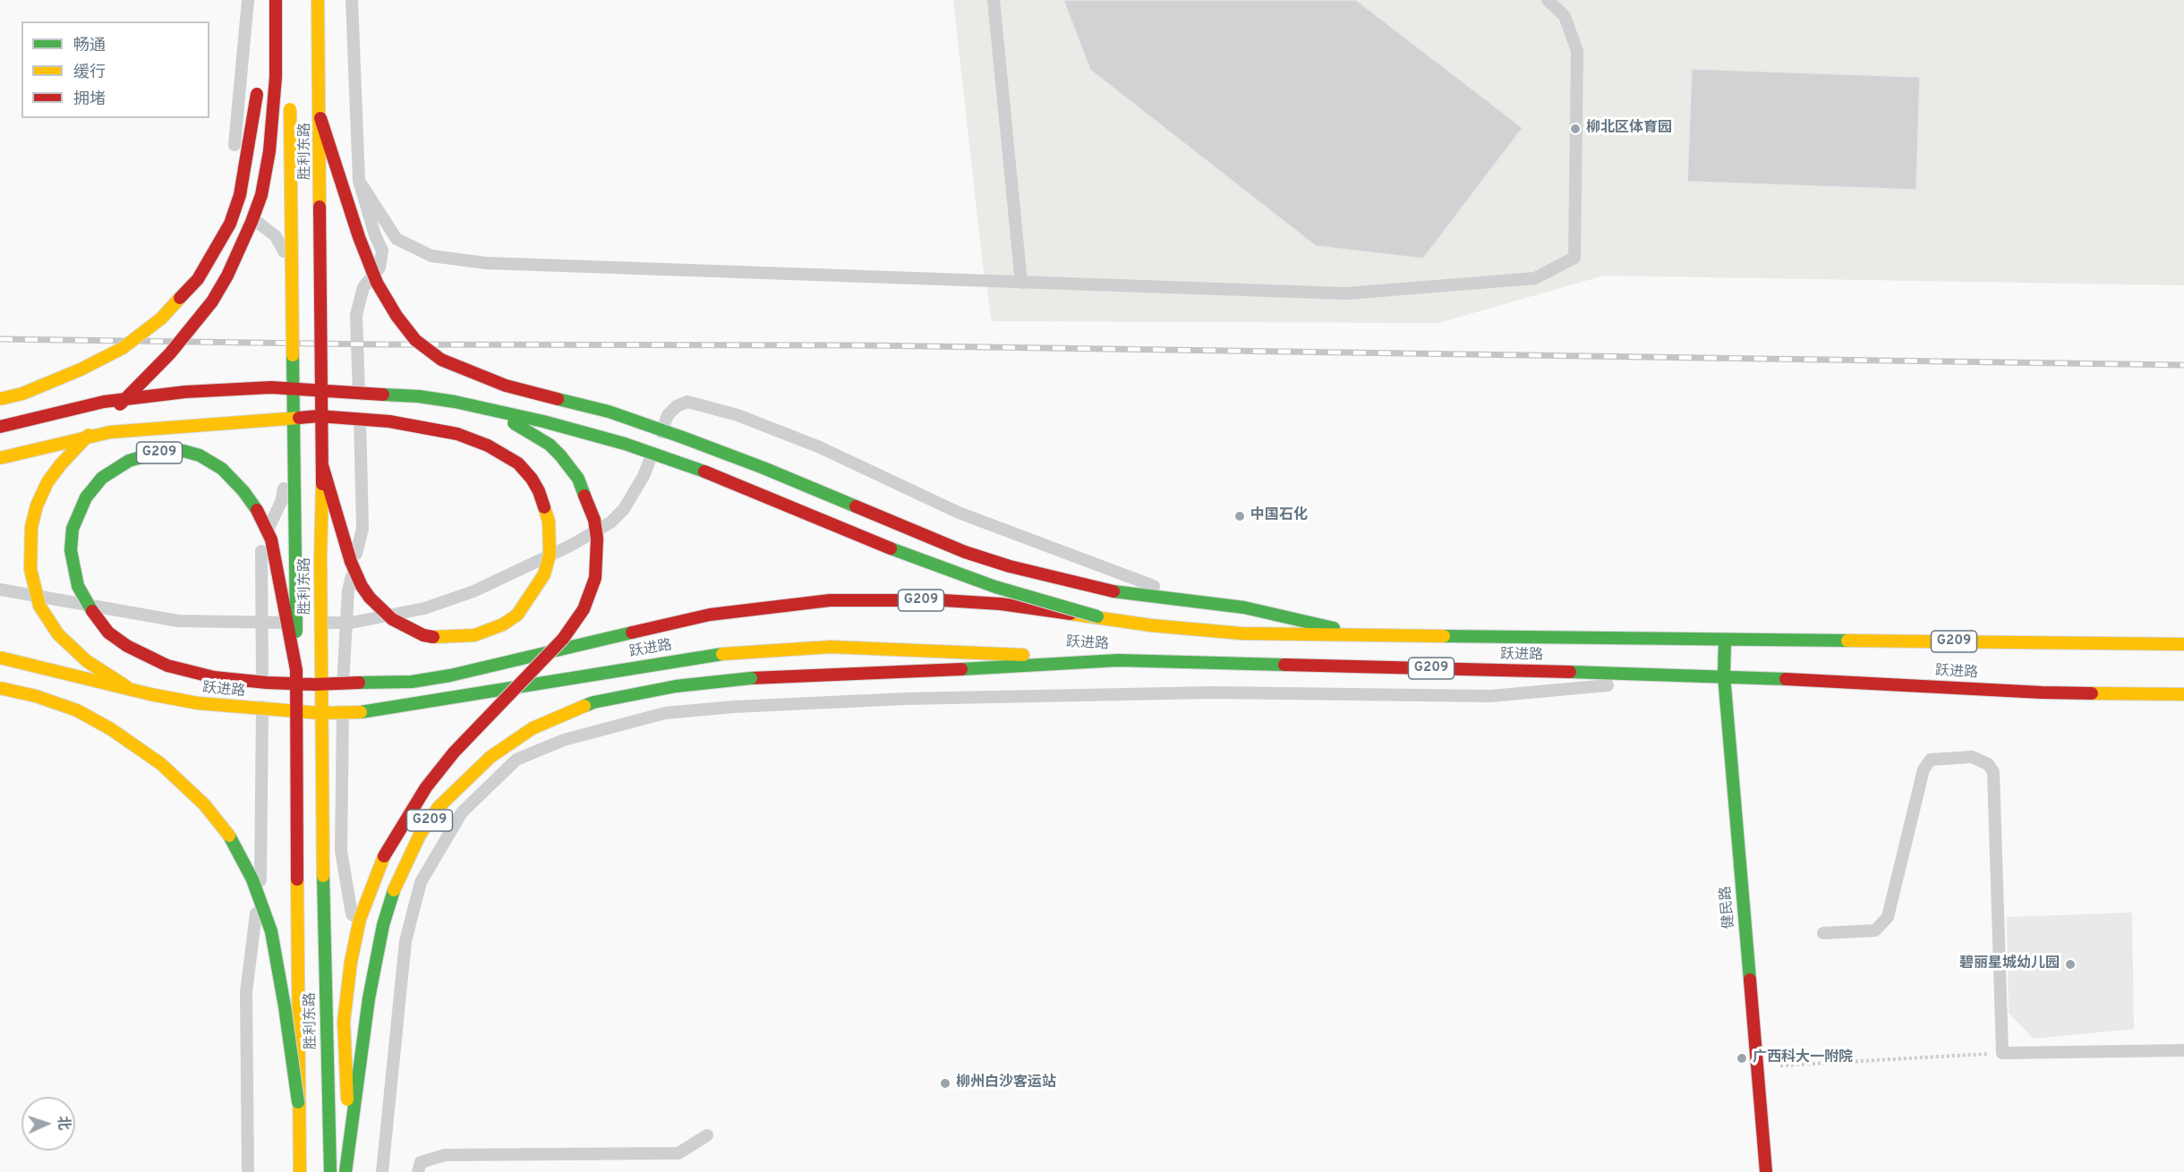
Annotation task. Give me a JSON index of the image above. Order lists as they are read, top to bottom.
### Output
{
  "streets": {
    "main road": [
      "胜利东路",
      "G209",
      "跃进路",
      "健民路"
    ]
  },
  "crossings": [
    ["胜利东路", "G209"],
    ["G209", "跃进路"],
    ["跃进路", "健民路"]
  ],
  "places": [
    "柳北区体育园",
    "中国石化",
    "碧丽星城幼儿园",
    "广西科大一附院",
    "柳州白沙客运站"
  ],
  "legend": ["畅通", "缓行", "拥堵"],
  "north": "right"
}
